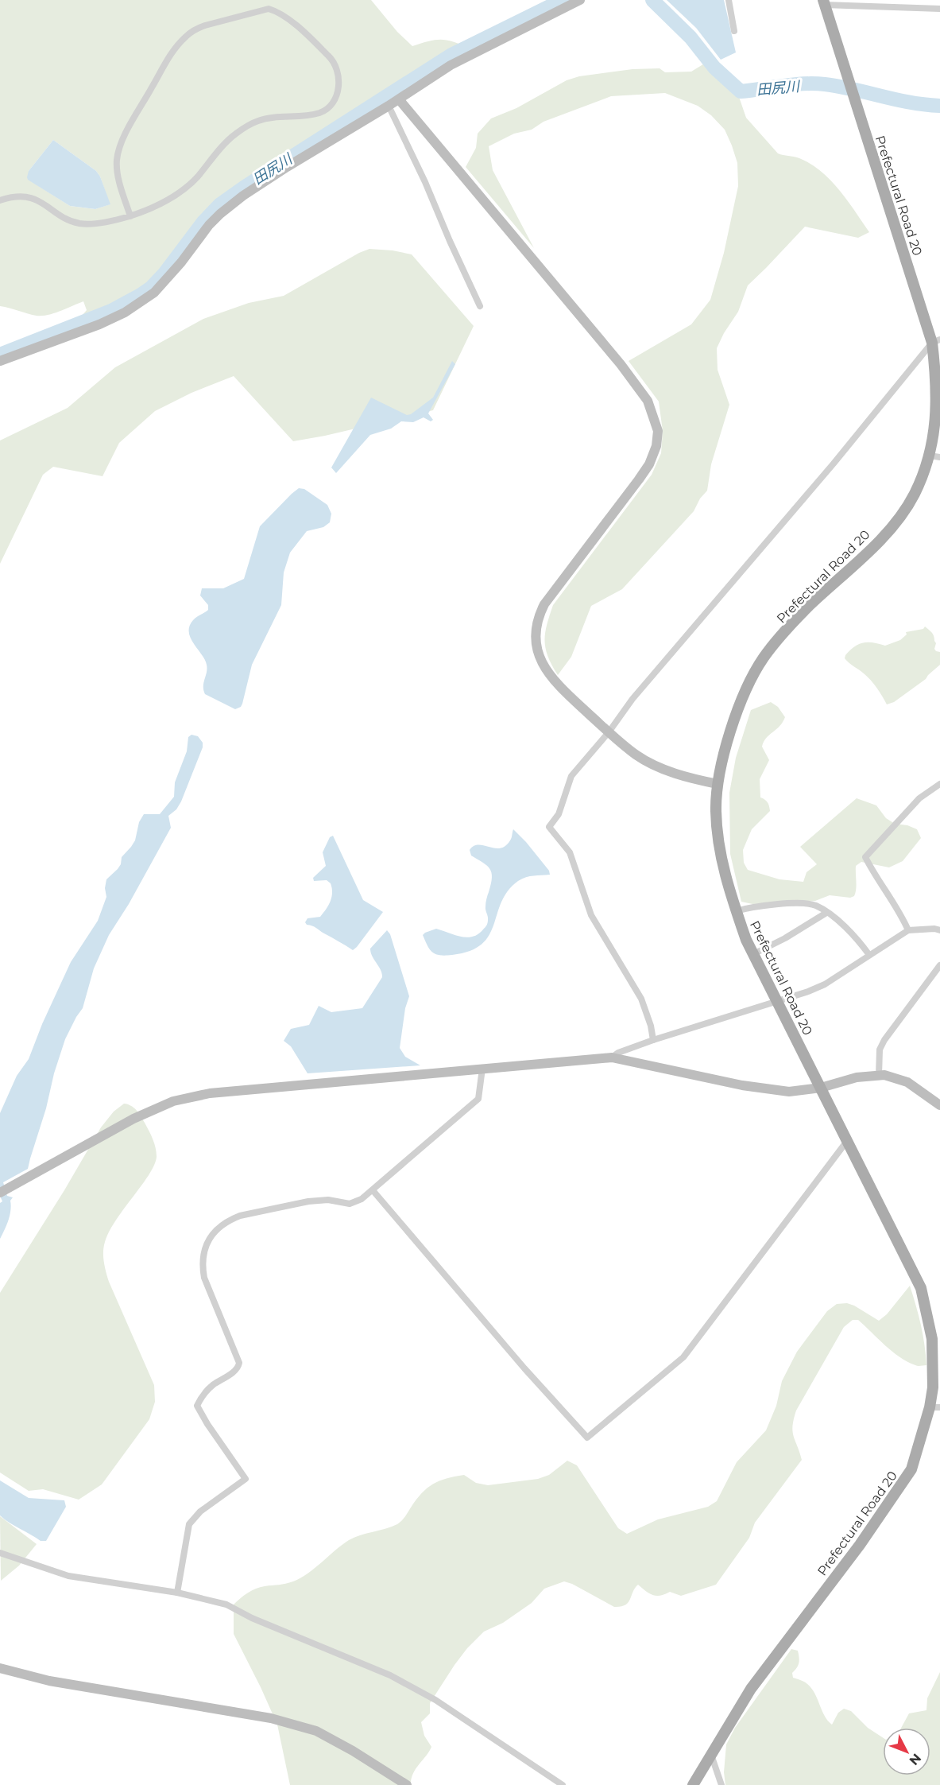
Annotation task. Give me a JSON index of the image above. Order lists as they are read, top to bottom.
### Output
{
  "streets": {
    "main road": ["Prefectural Road 20"]
  },
  "water": ["田尻川"],
  "north": "bottom right"
}
